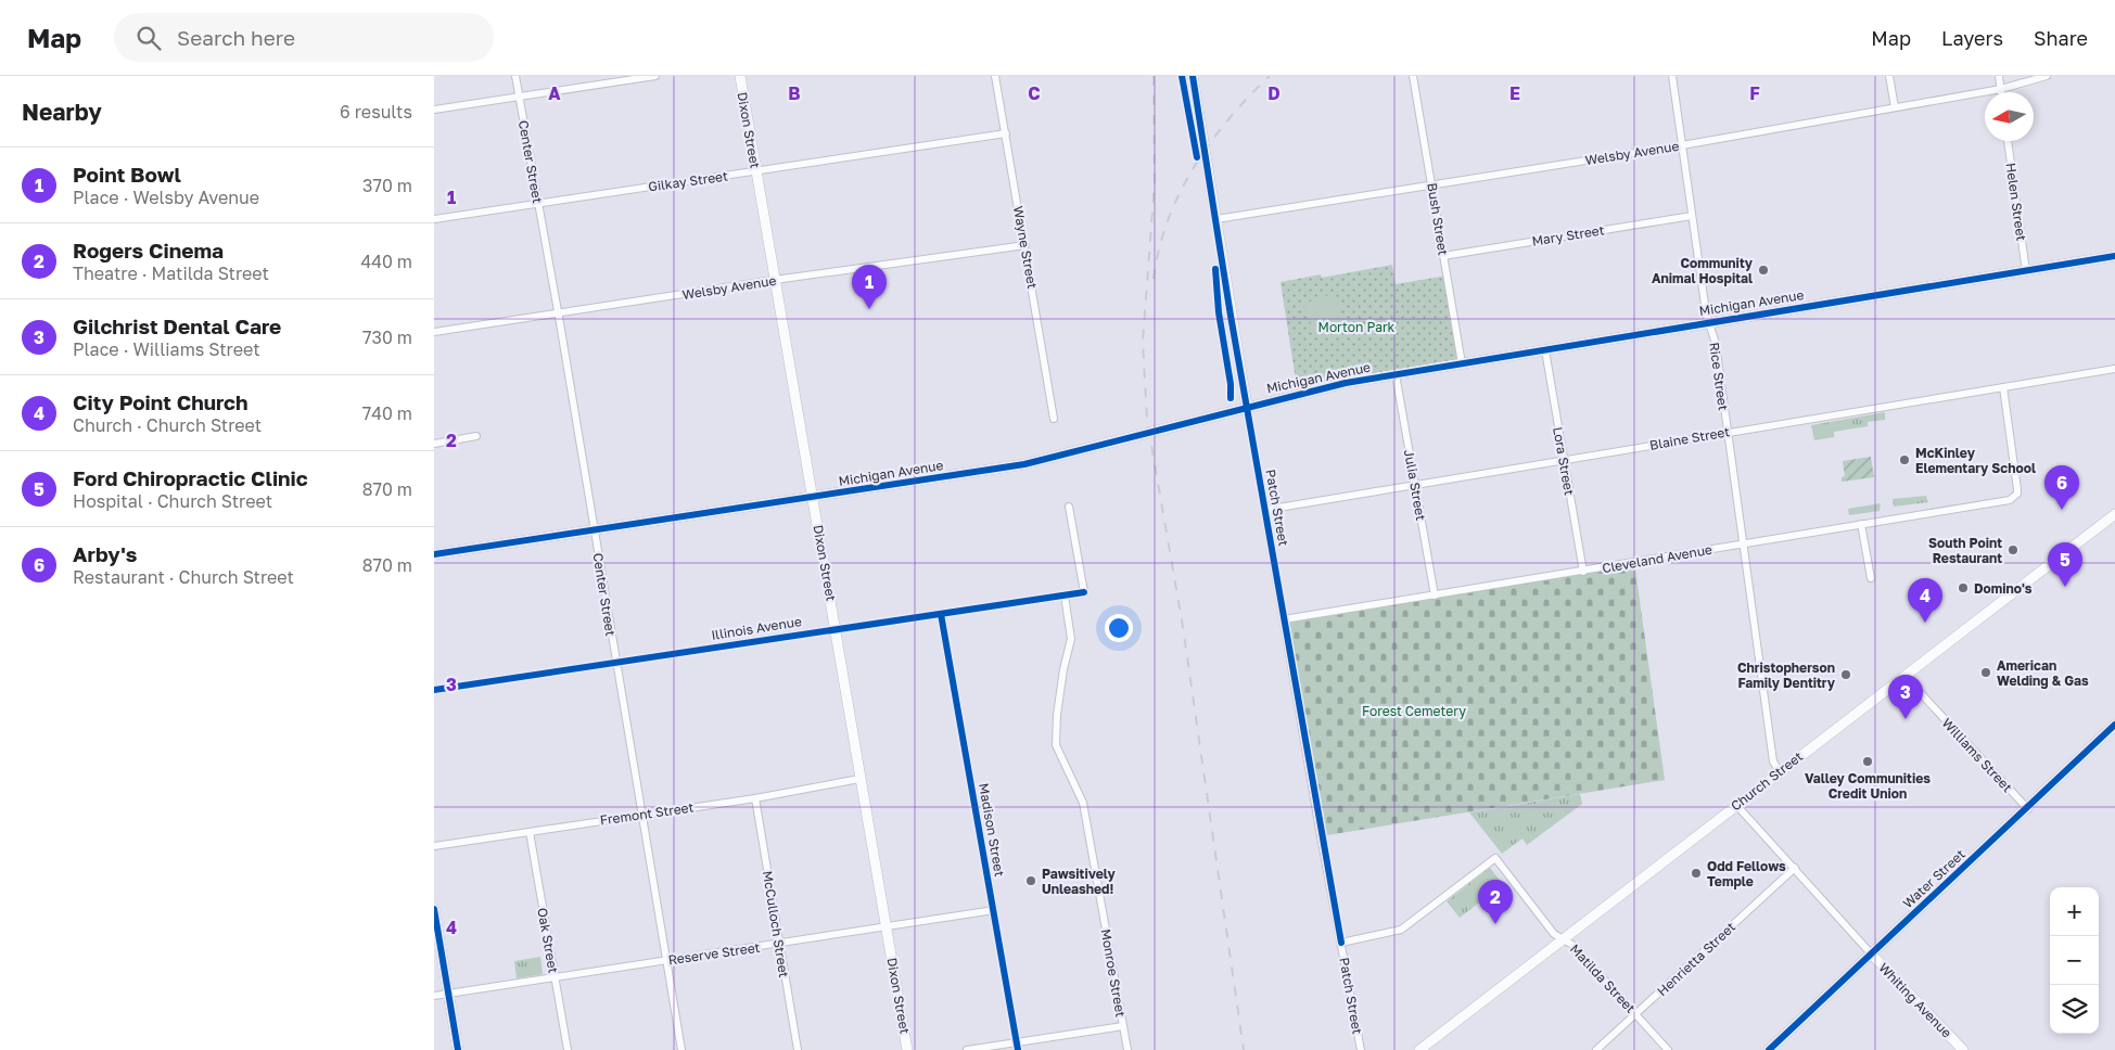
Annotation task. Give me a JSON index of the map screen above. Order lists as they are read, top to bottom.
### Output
{
  "streets": {
    "street": [
      "Dixon Street",
      "Welsby Avenue",
      "Center Street",
      "Gilkay Street",
      "Helen Street",
      "Bush Street",
      "Mary Street",
      "Wayne Street",
      "Michigan Avenue",
      "Rice Street",
      "Blaine Street",
      "Lora Street",
      "Julia Street",
      "Patch Street",
      "Cleveland Avenue",
      "Illinois Avenue",
      "Williams Street",
      "Church Street",
      "Fremont Street",
      "Madison Street",
      "Water Street",
      "McCulloch Street",
      "Oak Street",
      "Reserve Street",
      "Henrietta Street",
      "Monroe Street",
      "Matilda Street",
      "Whiting Avenue"
    ]
  },
  "crossings": [
    ["Dixon Street", "Welsby Avenue"],
    ["Dixon Street", "Gilkay Street"],
    ["Dixon Street", "Michigan Avenue"],
    ["Dixon Street", "Illinois Avenue"],
    ["Dixon Street", "Fremont Street"],
    ["Dixon Street", "Reserve Street"],
    ["Welsby Avenue", "Center Street"],
    ["Welsby Avenue", "Bush Street"],
    ["Welsby Avenue", "Wayne Street"],
    ["Welsby Avenue", "Rice Street"],
    ["Welsby Avenue", "Patch Street"],
    ["Center Street", "Gilkay Street"],
    ["Center Street", "Michigan Avenue"],
    ["Center Street", "Illinois Avenue"],
    ["Center Street", "Fremont Street"],
    ["Center Street", "Reserve Street"],
    ["Gilkay Street", "Wayne Street"],
    ["Helen Street", "Michigan Avenue"],
    ["Bush Street", "Mary Street"],
    ["Bush Street", "Michigan Avenue"],
    ["Mary Street", "Rice Street"],
    ["Michigan Avenue", "Rice Street"],
    ["Michigan Avenue", "Lora Street"],
    ["Michigan Avenue", "Julia Street"],
    ["Michigan Avenue", "Patch Street"],
    ["Rice Street", "Blaine Street"],
    ["Rice Street", "Cleveland Avenue"],
    ["Rice Street", "Church Street"],
    ["Blaine Street", "Lora Street"],
    ["Blaine Street", "Julia Street"],
    ["Blaine Street", "Patch Street"],
    ["Blaine Street", "Cleveland Avenue"],
    ["Lora Street", "Cleveland Avenue"],
    ["Julia Street", "Cleveland Avenue"],
    ["Patch Street", "Cleveland Avenue"],
    ["Patch Street", "Matilda Street"],
    ["Illinois Avenue", "Madison Street"],
    ["Illinois Avenue", "Monroe Street"],
    ["Williams Street", "Church Street"],
    ["Williams Street", "Water Street"],
    ["Church Street", "Matilda Street"],
    ["Church Street", "Whiting Avenue"],
    ["Fremont Street", "McCulloch Street"],
    ["Fremont Street", "Oak Street"],
    ["Madison Street", "Reserve Street"],
    ["Water Street", "Whiting Avenue"],
    ["McCulloch Street", "Reserve Street"],
    ["Oak Street", "Reserve Street"],
    ["Henrietta Street", "Matilda Street"],
    ["Henrietta Street", "Whiting Avenue"]
  ],
  "parks": ["Morton Park", "Forest Cemetery"],
  "places": [
    "Community Animal Hospital",
    "McKinley Elementary School",
    "South Point Restaurant",
    "Domino's",
    "American Welding & Gas",
    "Christopherson Family Dentitry",
    "Valley Communities Credit Union",
    "Odd Fellows Temple",
    "Pawsitively Unleashed!"
  ],
  "north": "left",
  "page": {
    "header": "Map",
    "search": "Search here",
    "nav": ["Map", "Layers", "Share"],
    "heading": ["Nearby", "6 results"],
    "list": [
      {
        "mark": "1",
        "name": "Point Bowl",
        "note": "Place · Welsby Avenue",
        "value": "370 m"
      },
      {
        "mark": "2",
        "name": "Rogers Cinema",
        "note": "Theatre · Matilda Street",
        "value": "440 m"
      },
      {
        "mark": "3",
        "name": "Gilchrist Dental Care",
        "note": "Place · Williams Street",
        "value": "730 m"
      },
      {
        "mark": "4",
        "name": "City Point Church",
        "note": "Church · Church Street",
        "value": "740 m"
      },
      {
        "mark": "5",
        "name": "Ford Chiropractic Clinic",
        "note": "Hospital · Church Street",
        "value": "870 m"
      },
      {
        "mark": "6",
        "name": "Arby's",
        "note": "Restaurant · Church Street",
        "value": "870 m"
      }
    ],
    "pins": [
      "1",
      "6",
      "5",
      "4",
      "3",
      "2"
    ],
    "map_buttons": ["+", "−"]
  },
  "grid": {
    "columns": [
      "A",
      "B",
      "C",
      "D",
      "E",
      "F"
    ],
    "rows": [
      "1",
      "2",
      "3",
      "4"
    ]
  }
}
